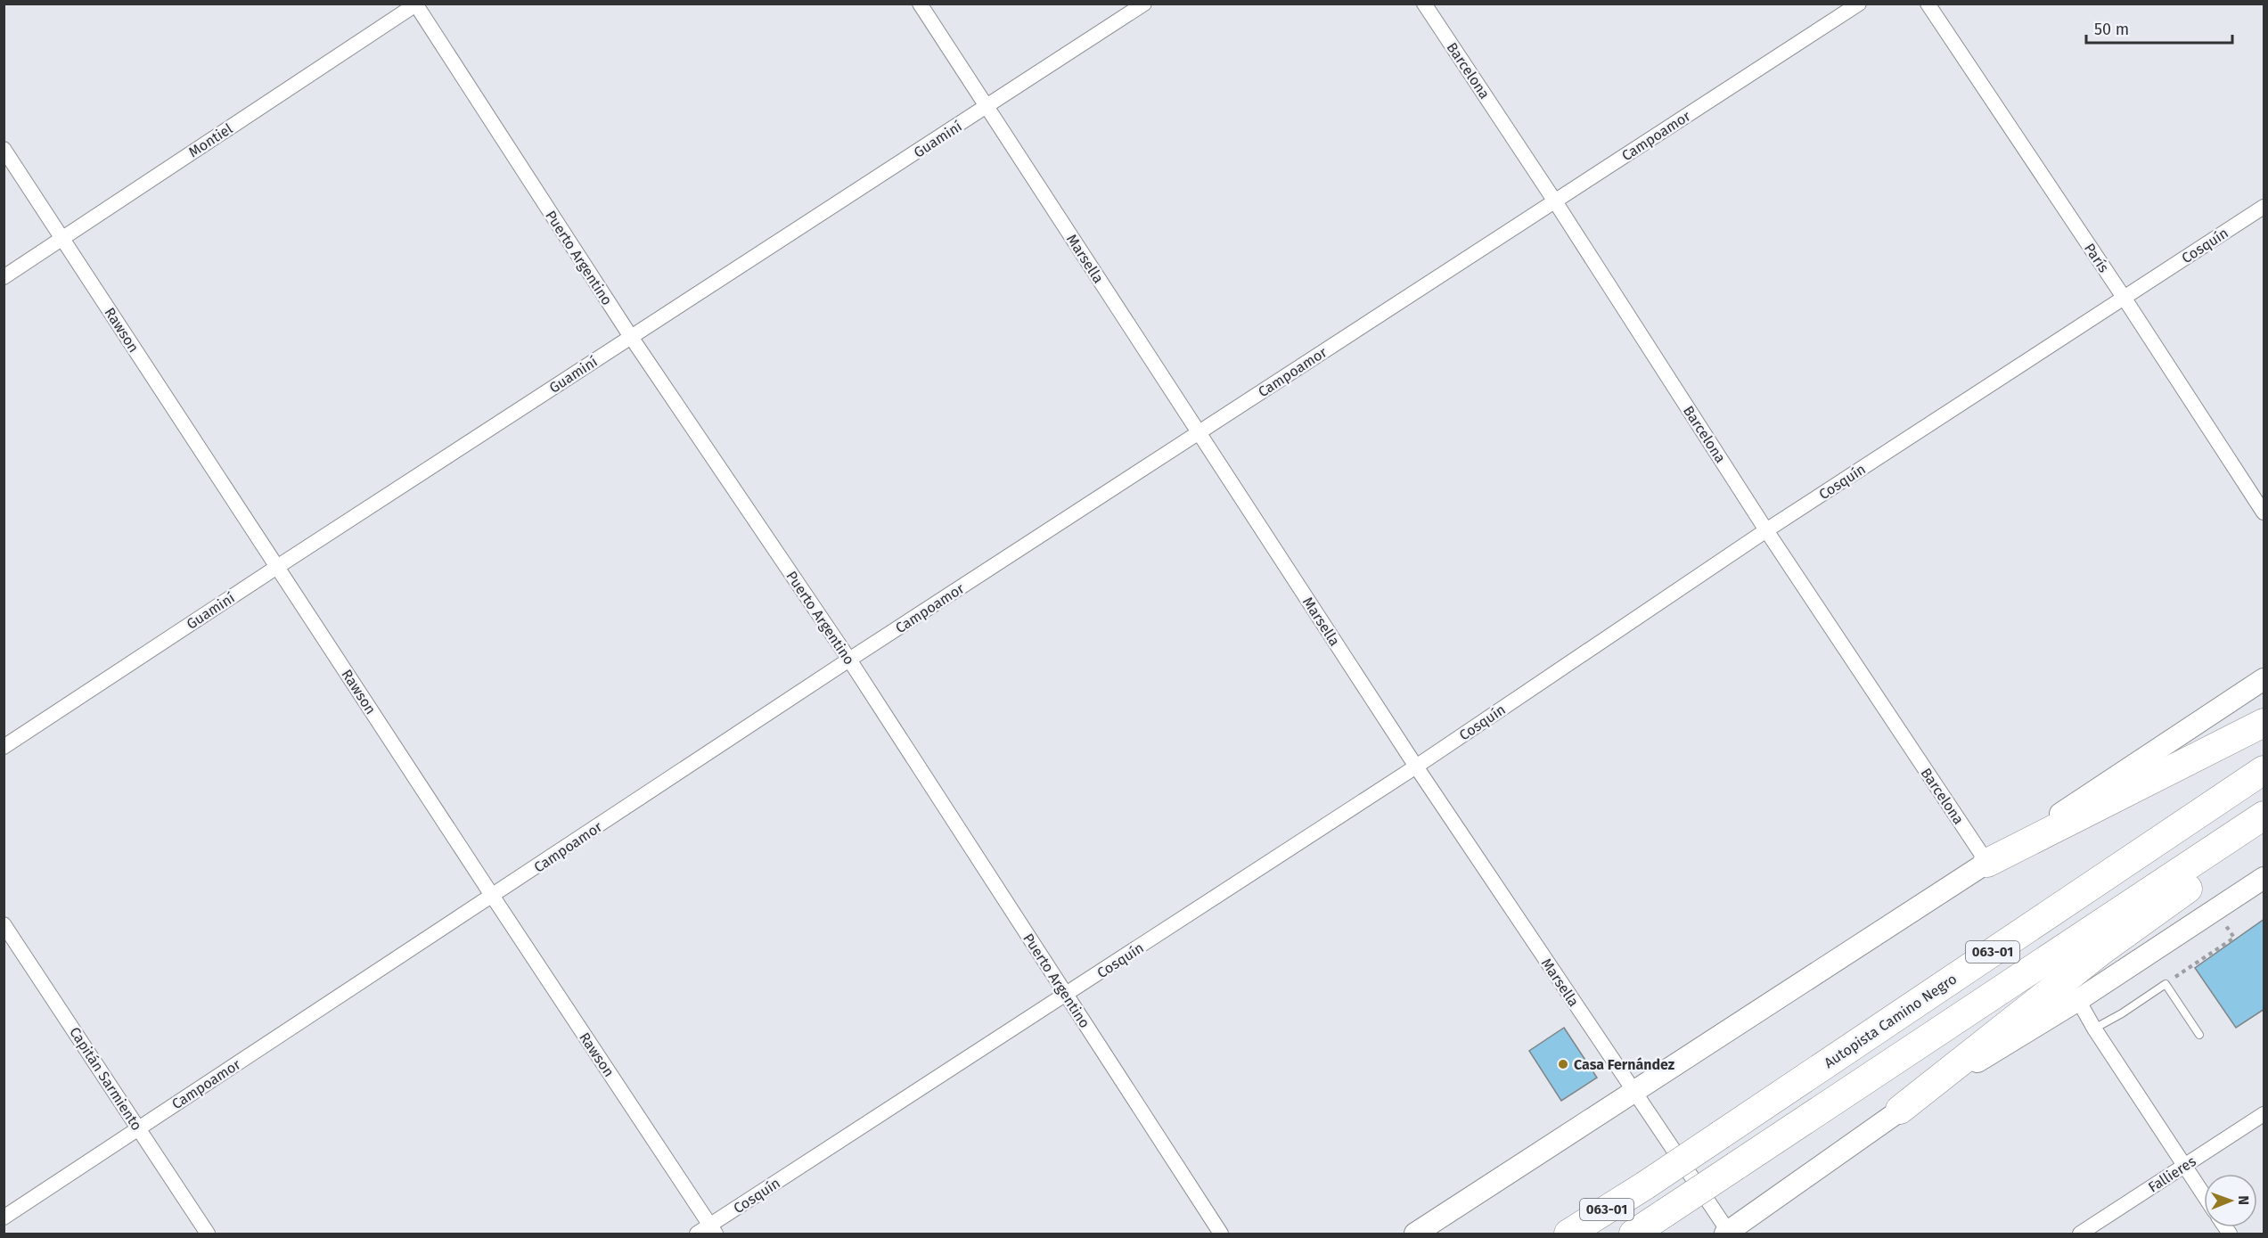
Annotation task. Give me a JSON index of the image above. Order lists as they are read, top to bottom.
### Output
{
  "streets": {
    "highway": ["063-01", "Autopista Camino Negro"],
    "street": [
      "Barcelona",
      "Campoamor",
      "Guaminí",
      "Montiel",
      "Cosquín",
      "Puerto Argentino",
      "París",
      "Marsella",
      "Rawson",
      "Capitán Sarmiento",
      "Fallieres"
    ]
  },
  "crossings": [
    ["Barcelona", "Campoamor"],
    ["Barcelona", "Cosquín"],
    ["Campoamor", "Puerto Argentino"],
    ["Campoamor", "Marsella"],
    ["Campoamor", "Rawson"],
    ["Campoamor", "Capitán Sarmiento"],
    ["Guaminí", "Puerto Argentino"],
    ["Guaminí", "Marsella"],
    ["Guaminí", "Rawson"],
    ["Montiel", "Puerto Argentino"],
    ["Montiel", "Rawson"],
    ["Cosquín", "Puerto Argentino"],
    ["Cosquín", "París"],
    ["Cosquín", "Marsella"],
    ["Cosquín", "Rawson"]
  ],
  "places": ["Casa Fernández"],
  "scale_bar": "50 m",
  "north": "right"
}
